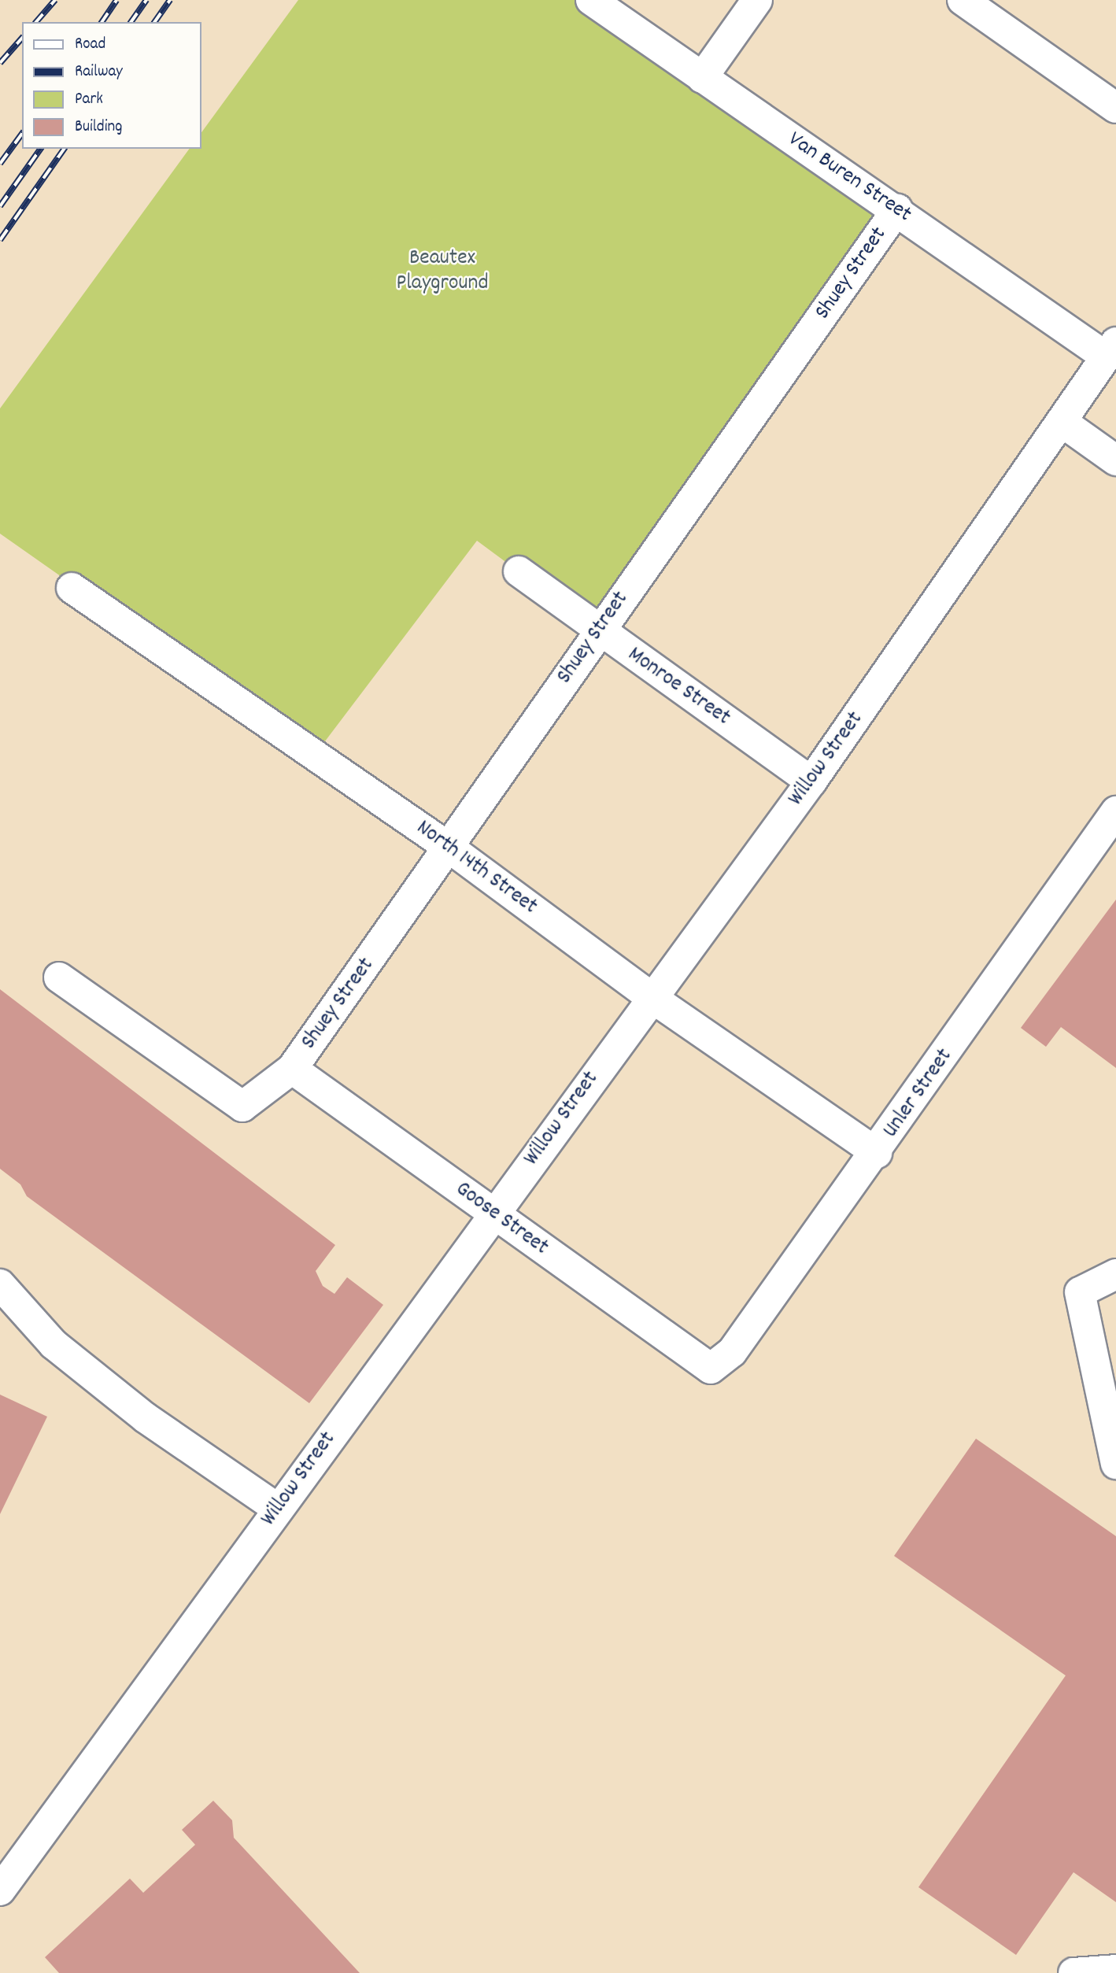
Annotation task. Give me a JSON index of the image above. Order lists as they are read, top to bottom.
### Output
{
  "streets": {
    "street": [
      "Van Buren Street",
      "Shuey Street",
      "Monroe Street",
      "Willow Street",
      "North 14th Street",
      "Unler Street",
      "Goose Street"
    ]
  },
  "crossings": [
    ["Van Buren Street", "Shuey Street"],
    ["Van Buren Street", "Willow Street"],
    ["Shuey Street", "Monroe Street"],
    ["Shuey Street", "North 14th Street"],
    ["Shuey Street", "Goose Street"],
    ["Monroe Street", "Willow Street"],
    ["Willow Street", "North 14th Street"],
    ["Willow Street", "Goose Street"],
    ["North 14th Street", "Unler Street"],
    ["Unler Street", "Goose Street"]
  ],
  "parks": ["Beautex Playground"],
  "legend": [
    "Road",
    "Railway",
    "Park",
    "Building"
  ]
}
